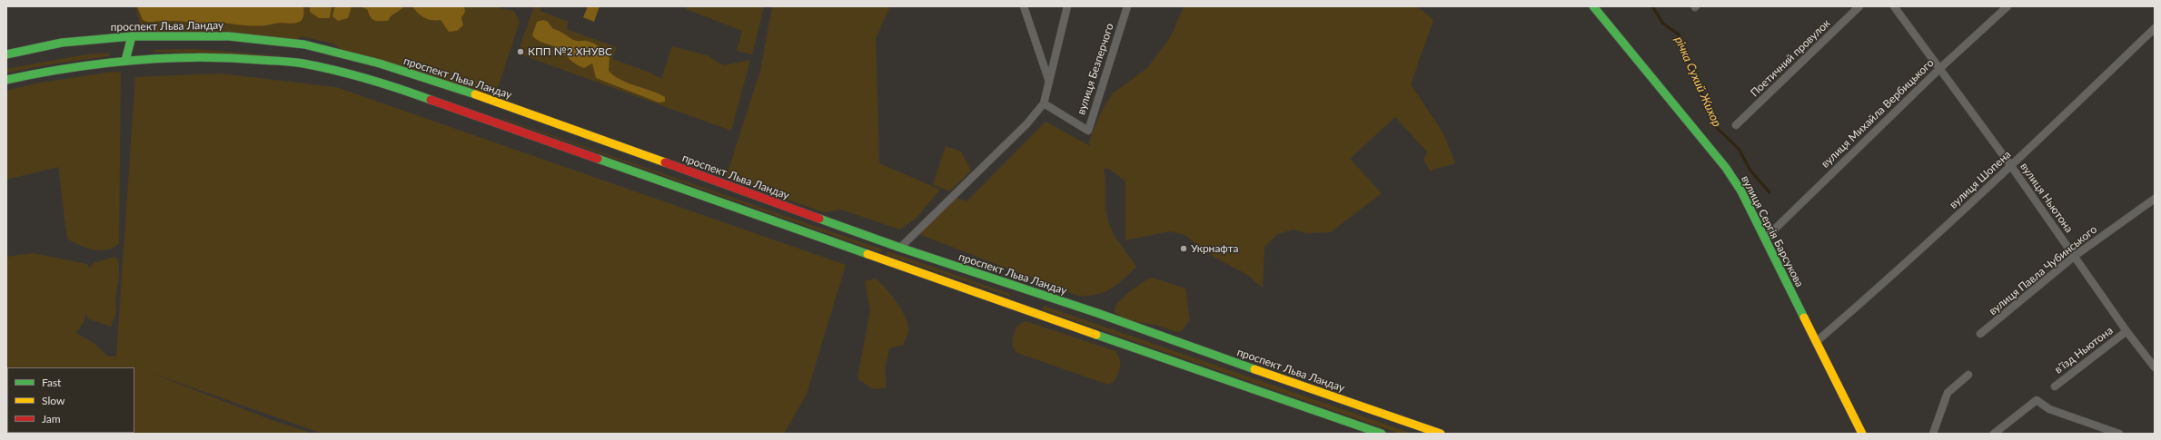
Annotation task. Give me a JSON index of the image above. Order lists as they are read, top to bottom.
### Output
{
  "streets": {
    "main road": ["проспект Льва Ландау", "вулиця Сергія Барсукова"],
    "street": [
      "Поетичний провулок",
      "вулиця Безперчого",
      "вулиця Михайла Вербицького",
      "вулиця Шопена",
      "вулиця Ньютона",
      "вулиця Павла Чубинського",
      "в’їзд Ньютона"
    ]
  },
  "crossings": [
    ["вулиця Михайла Вербицького", "вулиця Ньютона"],
    ["вулиця Михайла Вербицького", "вулиця Сергія Барсукова"],
    ["вулиця Шопена", "вулиця Ньютона"],
    ["вулиця Шопена", "вулиця Сергія Барсукова"],
    ["вулиця Ньютона", "вулиця Павла Чубинського"],
    ["вулиця Ньютона", "в’їзд Ньютона"]
  ],
  "water": ["річка Сухий Жихор"],
  "places": ["КПП №2 ХНУВС", "Укрнафта"],
  "legend": ["Fast", "Slow", "Jam"]
}
